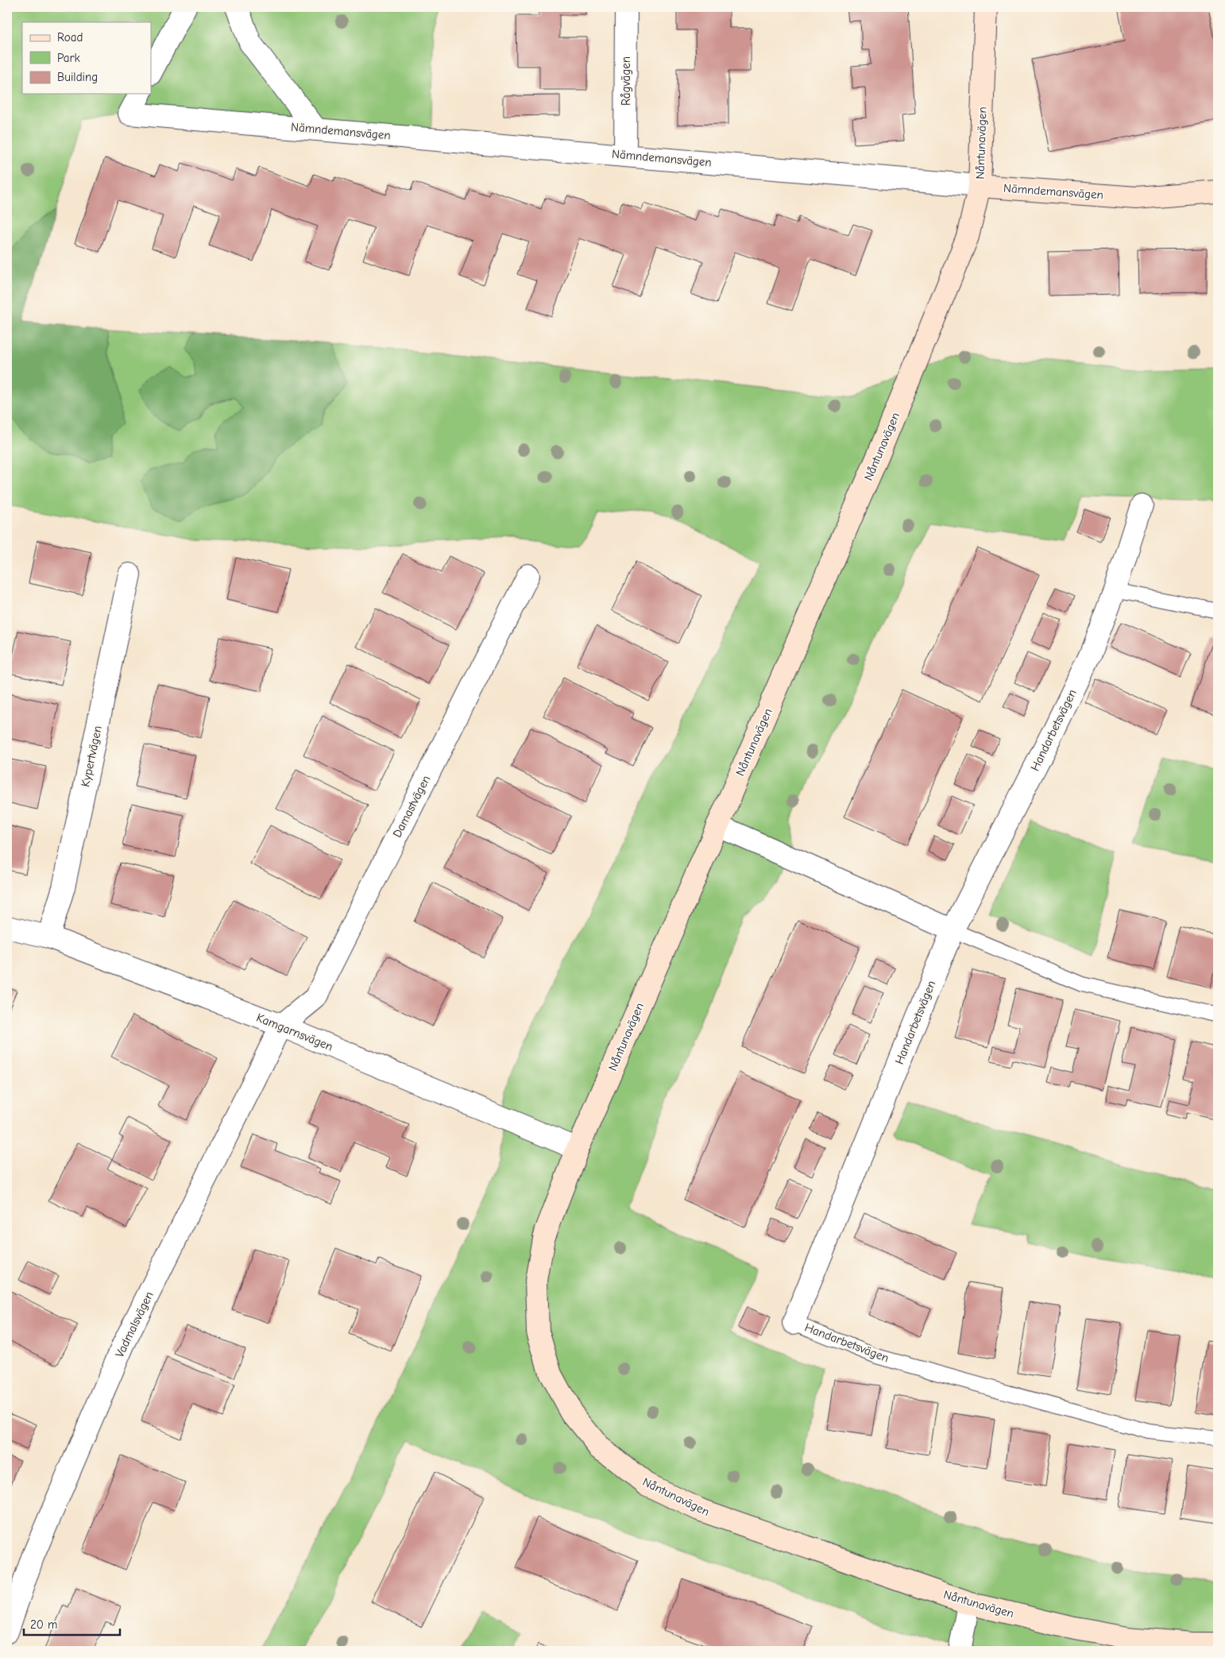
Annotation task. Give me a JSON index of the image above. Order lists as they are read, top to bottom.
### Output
{
  "streets": {
    "street": [
      "Rågvägen",
      "Nämndemansvägen",
      "Nåntunavägen",
      "Handarbetsvägen",
      "Kypertvägen",
      "Damastvägen",
      "Kamgarnsvägen",
      "Vadmalsvägen"
    ]
  },
  "crossings": [
    ["Rågvägen", "Nämndemansvägen"],
    ["Nämndemansvägen", "Nåntunavägen"],
    ["Nåntunavägen", "Kamgarnsvägen"],
    ["Kypertvägen", "Kamgarnsvägen"],
    ["Damastvägen", "Kamgarnsvägen"],
    ["Damastvägen", "Vadmalsvägen"],
    ["Kamgarnsvägen", "Vadmalsvägen"]
  ],
  "legend": ["Road", "Park", "Building"],
  "scale_bar": "20 m"
}
